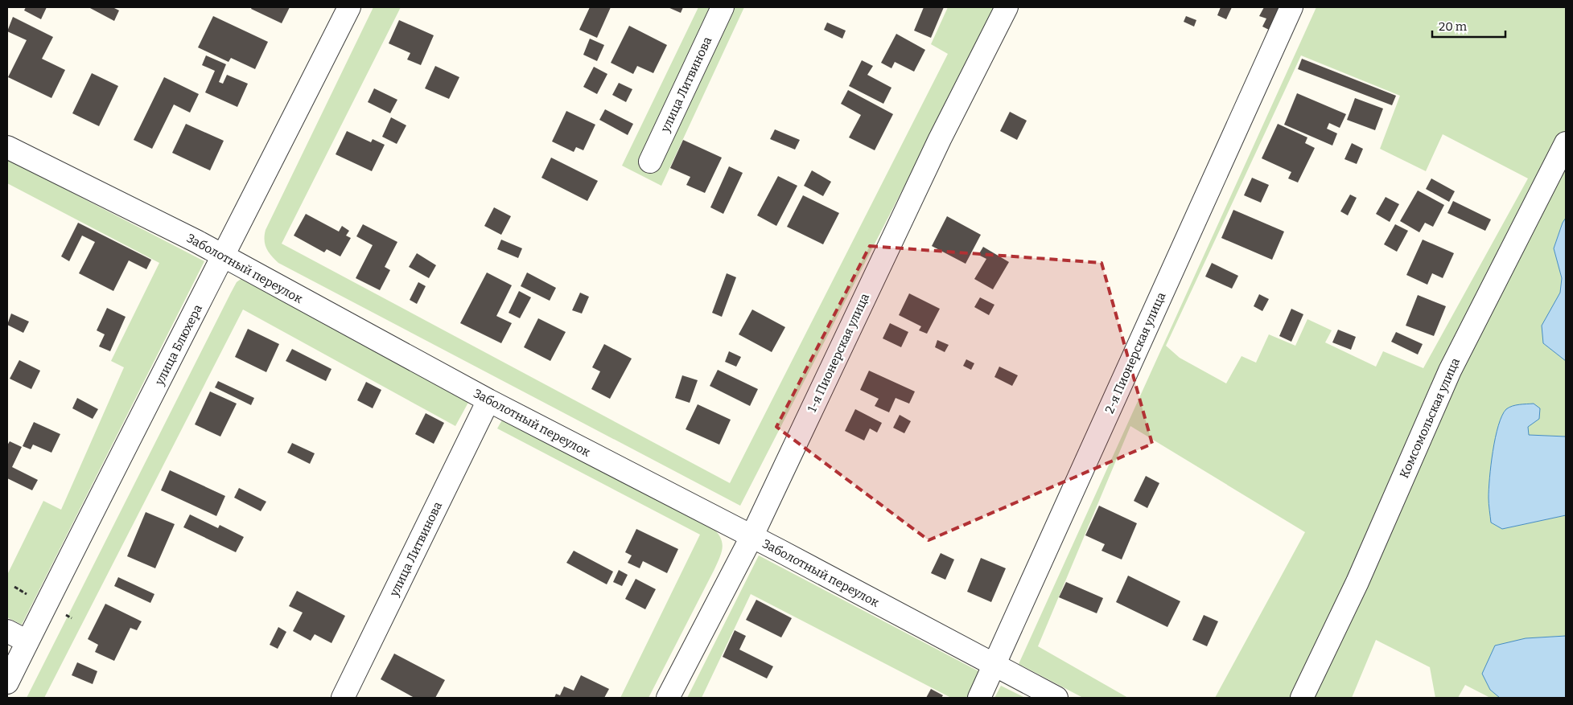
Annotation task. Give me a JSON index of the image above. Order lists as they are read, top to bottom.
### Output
{
  "streets": {
    "street": [
      "улица Литвинова",
      "Заболотный переулок",
      "улица Блюхера",
      "1-я Пионерская улица",
      "2-я Пионерская улица",
      "Комсомольская улица"
    ]
  },
  "crossings": [
    ["улица Литвинова", "Заболотный переулок"],
    ["Заболотный переулок", "улица Блюхера"],
    ["Заболотный переулок", "1-я Пионерская улица"],
    ["Заболотный переулок", "2-я Пионерская улица"]
  ],
  "scale_bar": "20 m"
}
